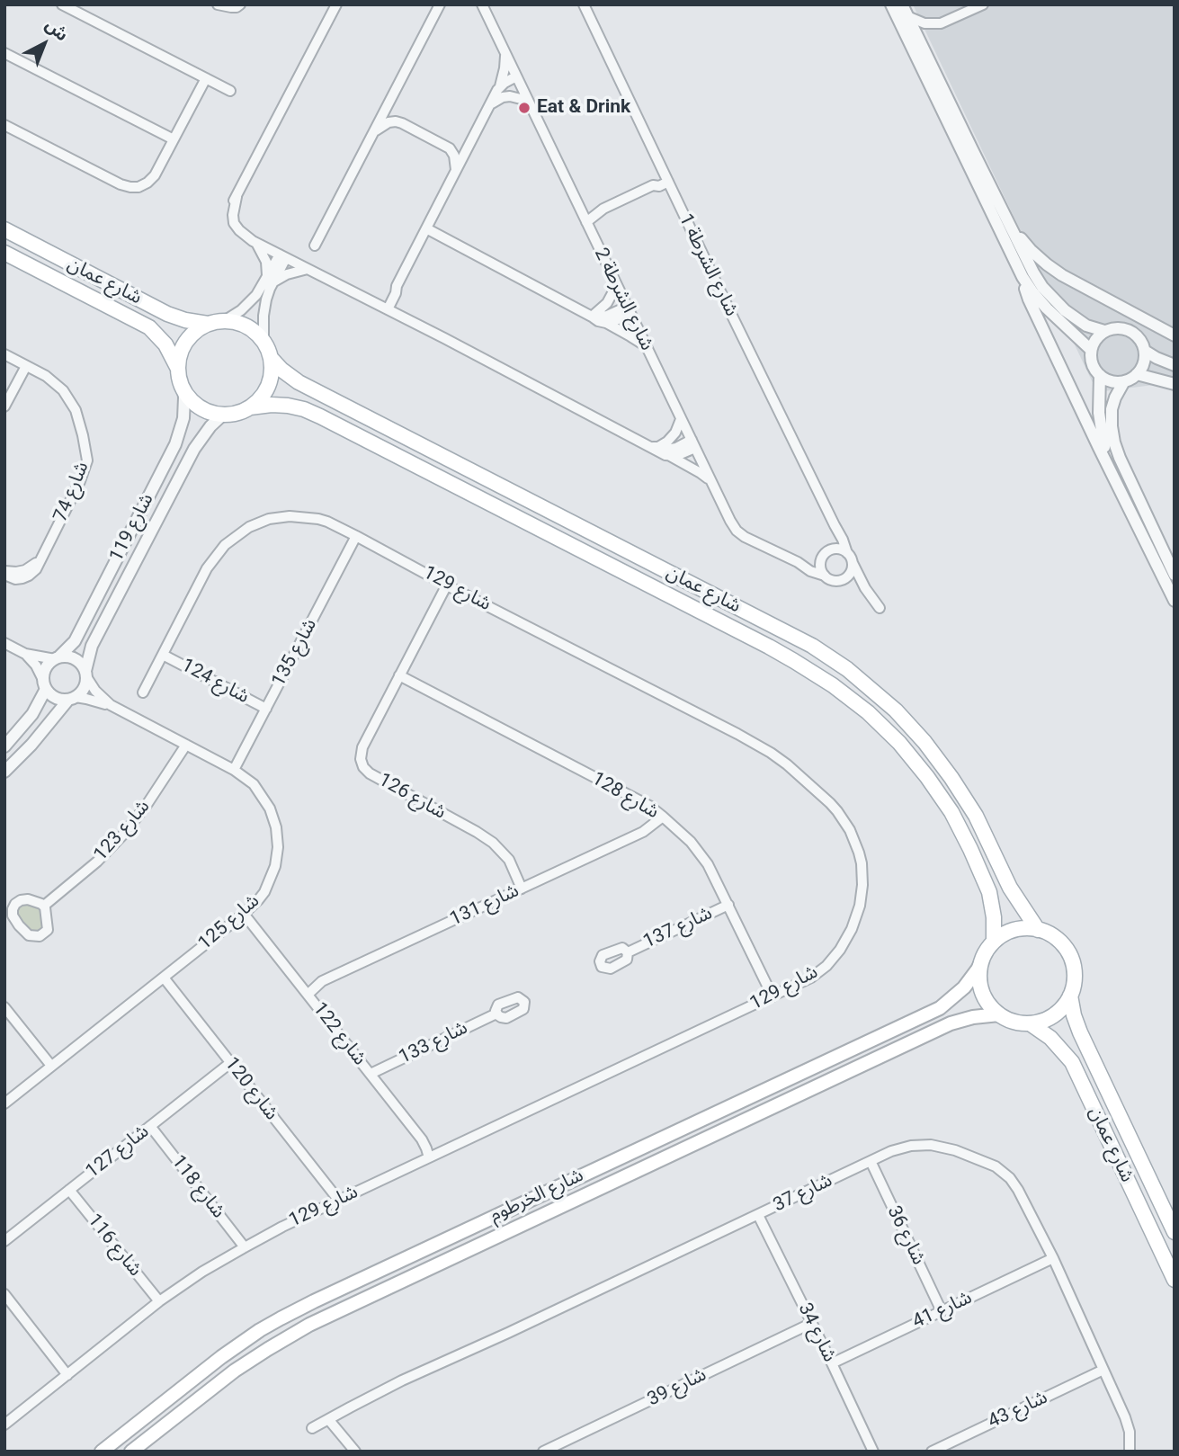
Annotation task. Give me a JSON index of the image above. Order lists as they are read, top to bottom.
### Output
{
  "streets": {
    "main road": ["شارع عمان", "شارع الخرطوم"],
    "street": [
      "شارع الشرطة 1",
      "شارع الشرطة 2",
      "شارع 74",
      "شارع 119",
      "شارع 129",
      "شارع 135",
      "شارع 124",
      "شارع 128",
      "شارع 126",
      "شارع 123",
      "شارع 131",
      "شارع 125",
      "شارع 137",
      "شارع 122",
      "شارع 133",
      "شارع 120",
      "شارع 127",
      "شارع 118",
      "شارع 37",
      "شارع 36",
      "شارع 116",
      "شارع 41",
      "شارع 34",
      "شارع 39",
      "شارع 43"
    ]
  },
  "crossings": [
    ["شارع الشرطة 1", "شارع الشرطة 2"],
    ["شارع عمان", "شارع 119"],
    ["شارع عمان", "شارع الخرطوم"],
    ["شارع 119", "شارع 125"],
    ["شارع 129", "شارع 135"],
    ["شارع 129", "شارع 124"],
    ["شارع 129", "شارع 128"],
    ["شارع 129", "شارع 126"],
    ["شارع 129", "شارع 122"],
    ["شارع 129", "شارع 120"],
    ["شارع 129", "شارع 118"],
    ["شارع 129", "شارع 116"],
    ["شارع 135", "شارع 124"],
    ["شارع 135", "شارع 125"],
    ["شارع 128", "شارع 126"],
    ["شارع 128", "شارع 131"],
    ["شارع 128", "شارع 137"],
    ["شارع 126", "شارع 131"],
    ["شارع 123", "شارع 125"],
    ["شارع 131", "شارع 122"],
    ["شارع 125", "شارع 122"],
    ["شارع 125", "شارع 120"],
    ["شارع 122", "شارع 133"],
    ["شارع 120", "شارع 127"],
    ["شارع 127", "شارع 118"],
    ["شارع 127", "شارع 116"],
    ["شارع 37", "شارع 36"],
    ["شارع 37", "شارع 41"],
    ["شارع 37", "شارع 34"],
    ["شارع 37", "شارع 43"],
    ["شارع 36", "شارع 41"],
    ["شارع 41", "شارع 34"],
    ["شارع 34", "شارع 39"]
  ],
  "places": ["Eat & Drink"],
  "north": "top right"
}
